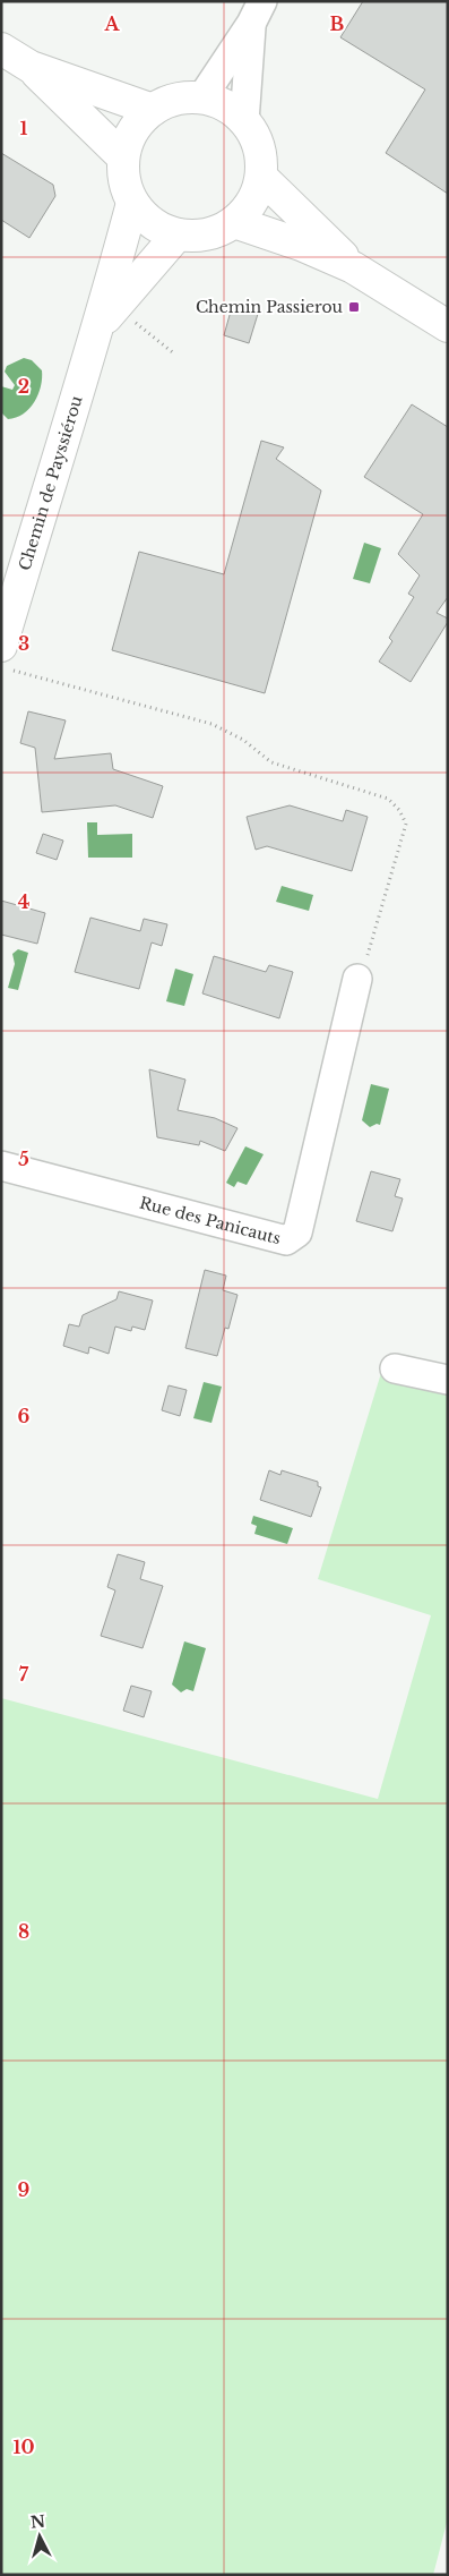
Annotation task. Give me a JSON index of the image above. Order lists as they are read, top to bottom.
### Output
{
  "streets": {
    "main road": ["Chemin de Payssiérou"],
    "street": ["Rue des Panicauts"]
  },
  "places": {
    "transit": ["Chemin Passierou"]
  },
  "north": "top",
  "grid": {
    "columns": ["A", "B"],
    "rows": [
      "1",
      "2",
      "3",
      "4",
      "5",
      "6",
      "7",
      "8",
      "9",
      "10"
    ]
  }
}
